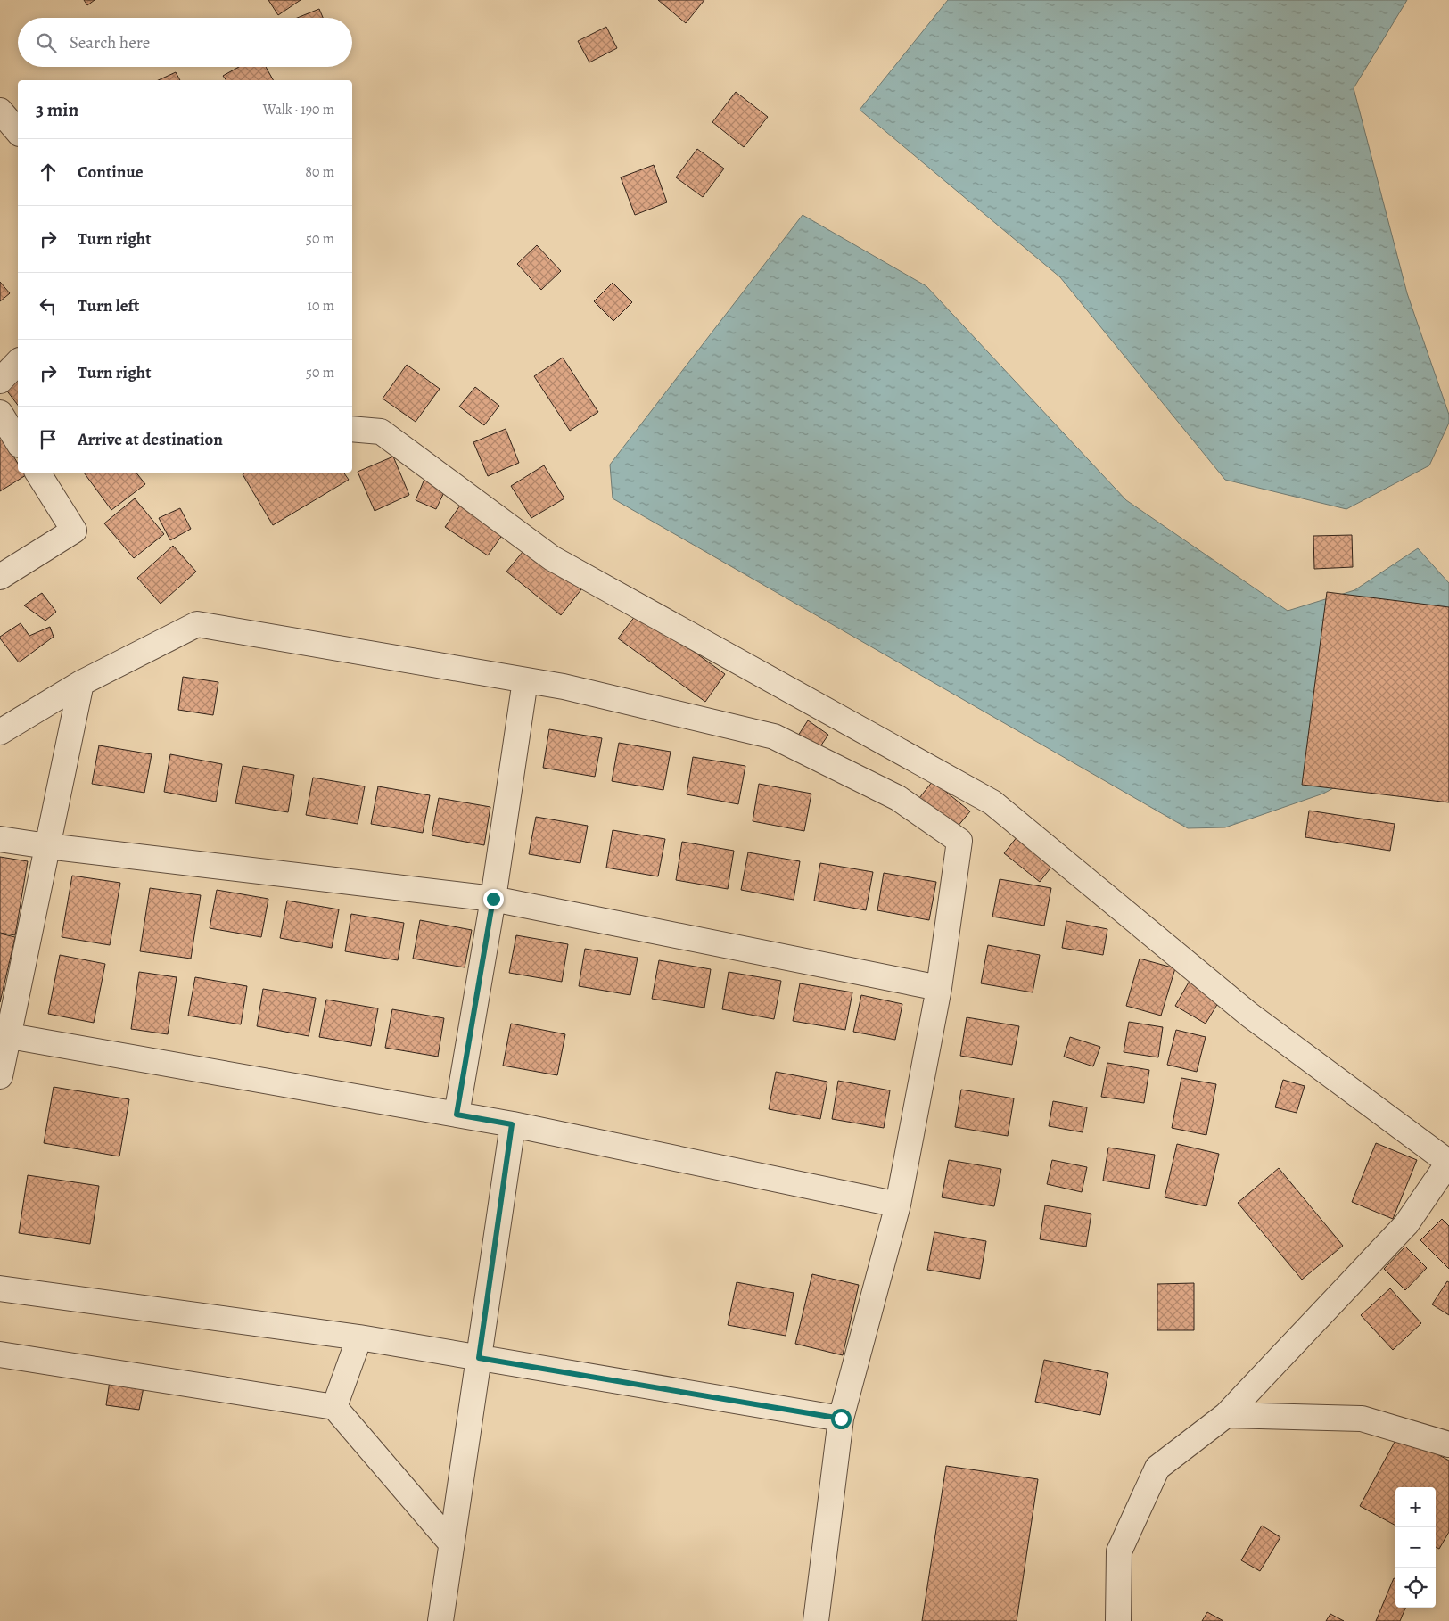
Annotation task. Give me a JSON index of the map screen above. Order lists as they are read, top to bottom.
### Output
{
  "page": {
    "search": "Search here",
    "heading": ["3 min", "Walk · 190 m"],
    "list": [
      ["Continue", "80 m"],
      ["Turn right", "50 m"],
      ["Turn left", "10 m"],
      ["Turn right", "50 m"],
      "Arrive at destination"
    ],
    "map_buttons": ["+", "−"]
  }
}
